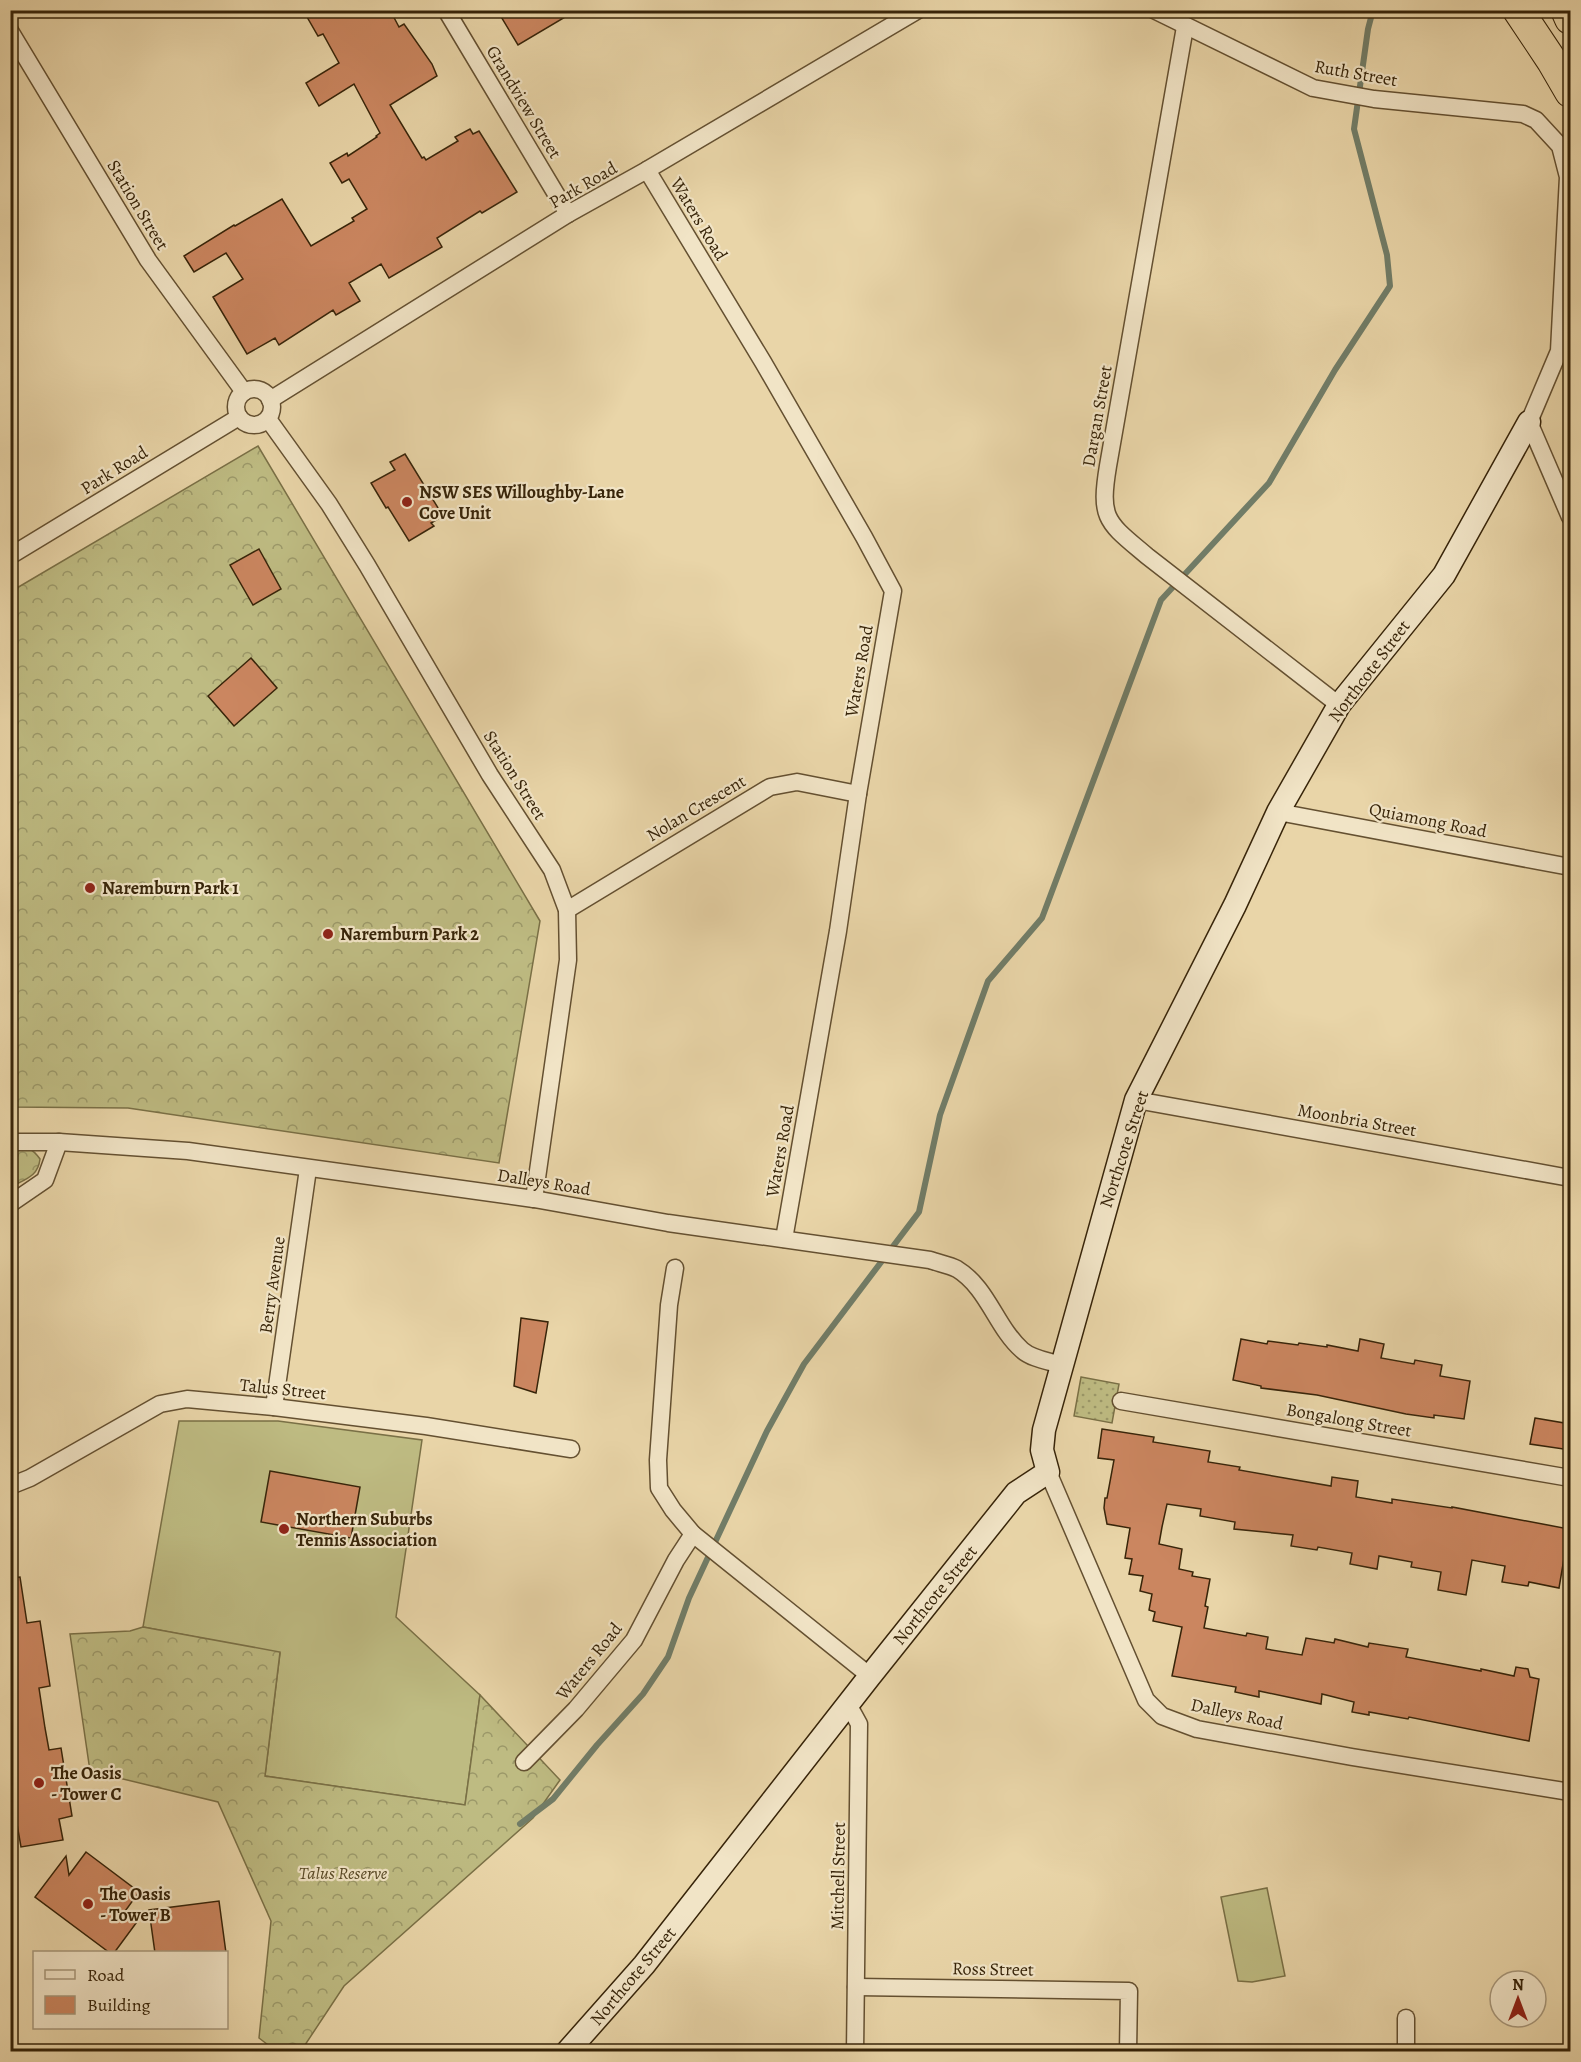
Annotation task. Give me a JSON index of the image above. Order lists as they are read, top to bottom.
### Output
{
  "streets": {
    "street": [
      "Ruth Street",
      "Grandview Street",
      "Park Road",
      "Station Street",
      "Waters Road",
      "Dargan Street",
      "Northcote Street",
      "Nolan Crescent",
      "Quiamong Road",
      "Moonbria Street",
      "Dalleys Road",
      "Berry Avenue",
      "Talus Street",
      "Bongalong Street",
      "Mitchell Street",
      "Ross Street"
    ]
  },
  "crossings": [
    ["Ruth Street", "Dargan Street"],
    ["Ruth Street", "Northcote Street"],
    ["Grandview Street", "Park Road"],
    ["Park Road", "Station Street"],
    ["Park Road", "Waters Road"],
    ["Station Street", "Nolan Crescent"],
    ["Station Street", "Dalleys Road"],
    ["Waters Road", "Nolan Crescent"],
    ["Waters Road", "Dalleys Road"],
    ["Dargan Street", "Northcote Street"],
    ["Northcote Street", "Quiamong Road"],
    ["Northcote Street", "Moonbria Street"],
    ["Northcote Street", "Dalleys Road"],
    ["Northcote Street", "Mitchell Street"],
    ["Dalleys Road", "Berry Avenue"],
    ["Berry Avenue", "Talus Street"],
    ["Mitchell Street", "Ross Street"]
  ],
  "parks": ["Talus Reserve"],
  "places": [
    "NSW SES Willoughby-Lane Cove Unit",
    "Naremburn Park 1",
    "Naremburn Park 2",
    "Northern Suburbs Tennis Association",
    "The Oasis - Tower C",
    "The Oasis - Tower B"
  ],
  "legend": ["Road", "Building"],
  "north": "top"
}
